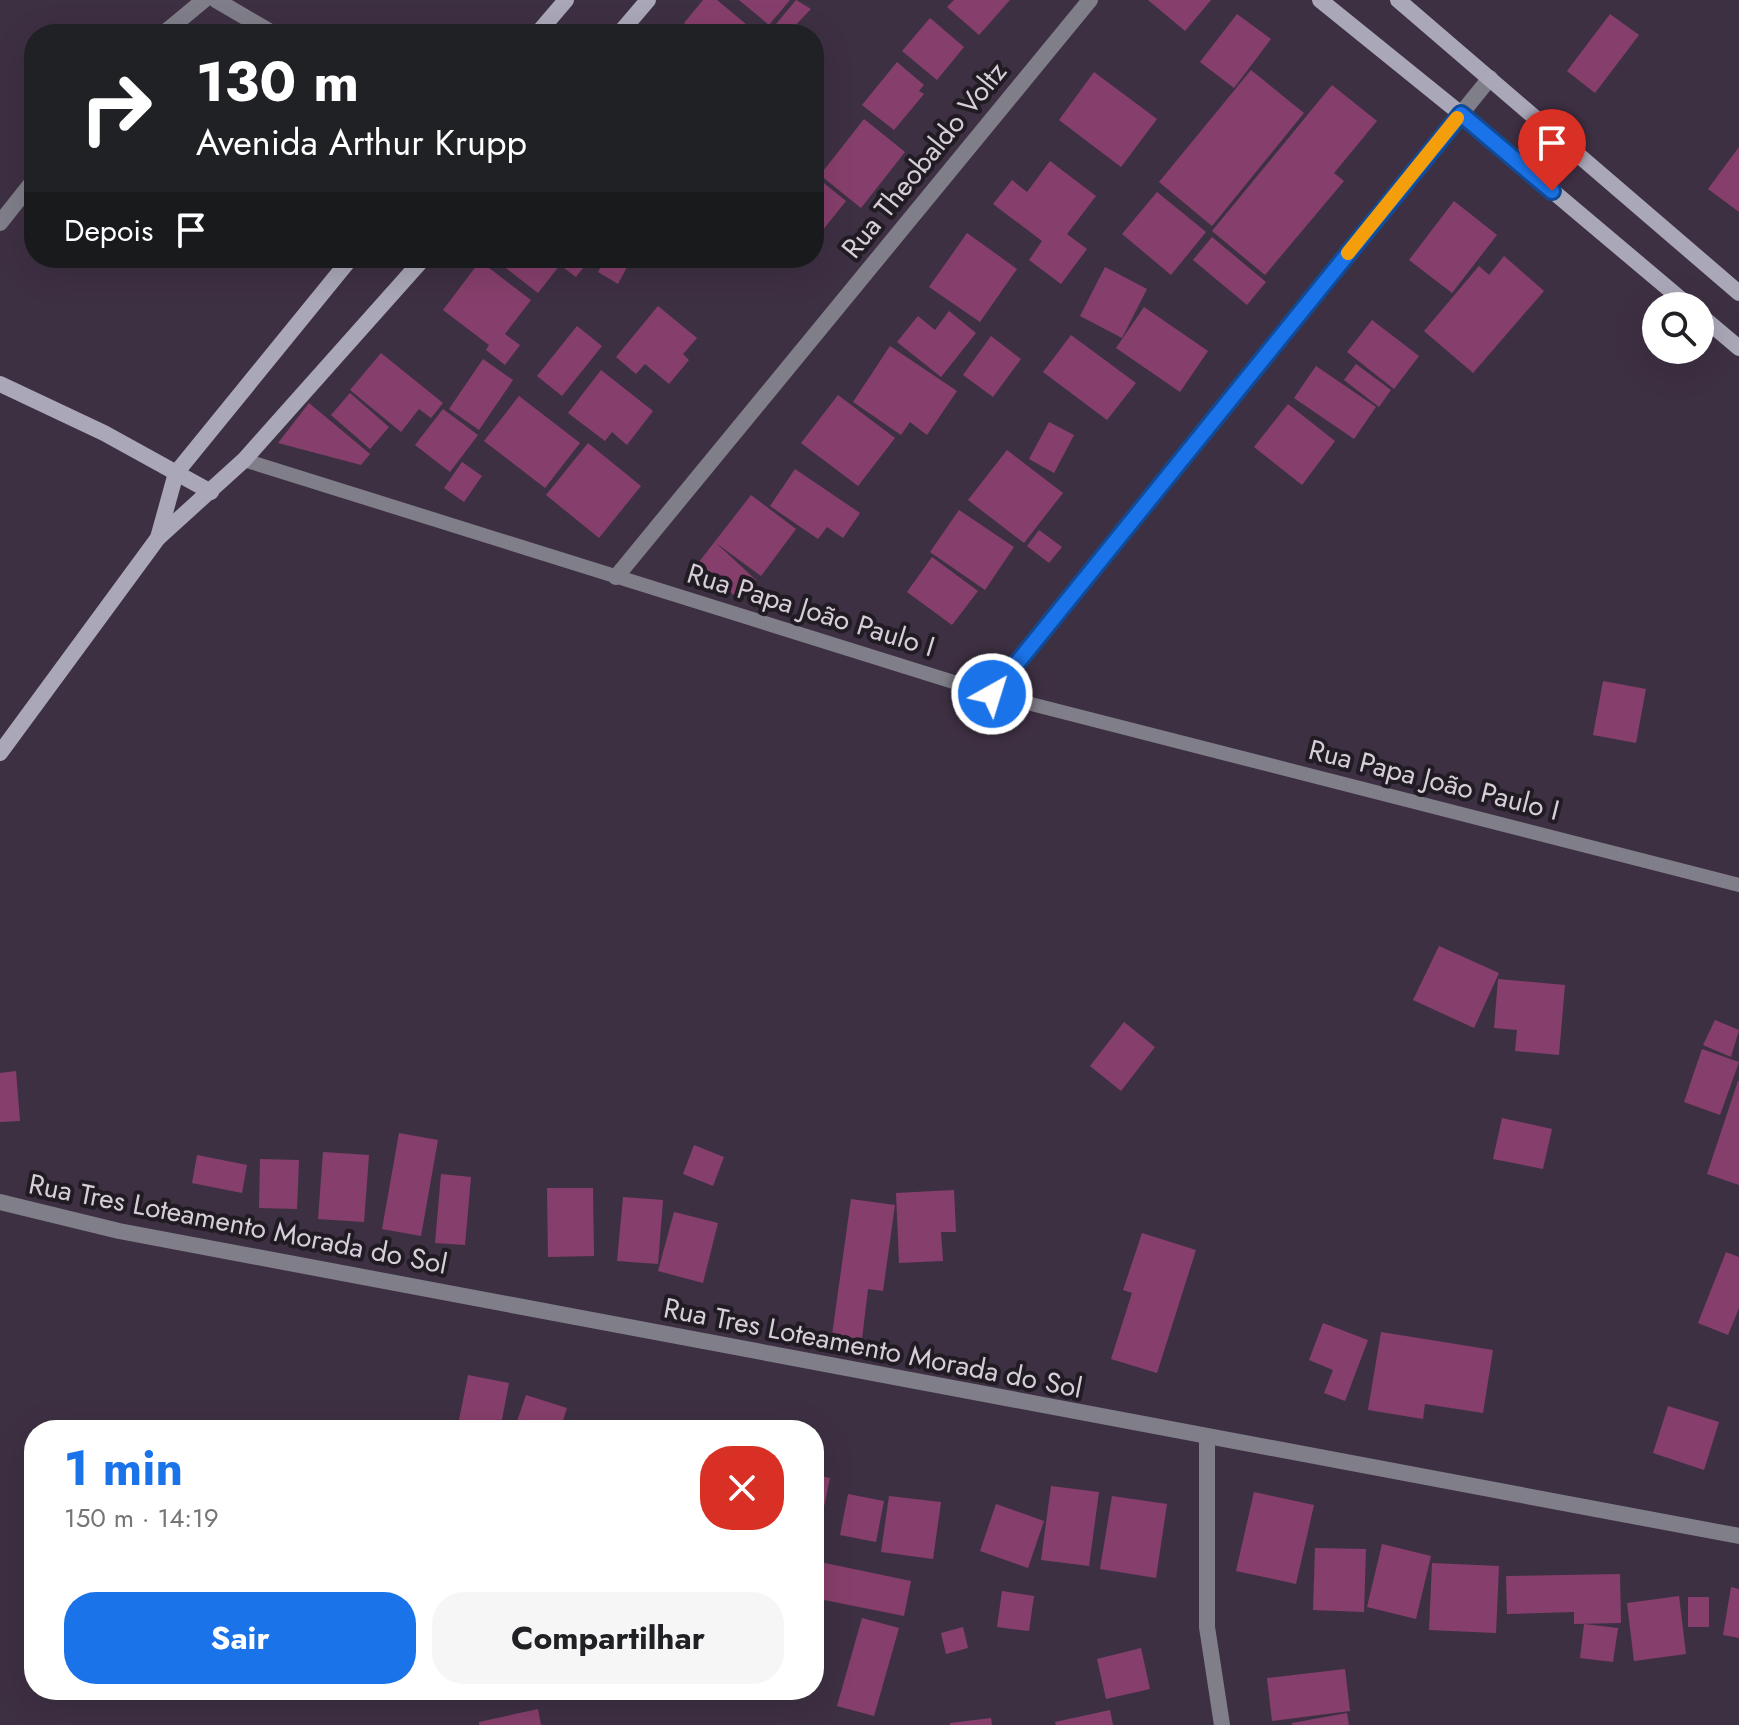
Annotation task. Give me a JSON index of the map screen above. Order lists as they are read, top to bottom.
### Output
{
  "streets": {
    "street": ["Rua Theobaldo Voltz", "Rua Tres Loteamento Morada do Sol"],
    "lane": ["Rua Papa João Paulo I"]
  },
  "crossings": [
    ["Rua Theobaldo Voltz", "Rua Papa João Paulo I"]
  ],
  "page": {
    "turn": ["130 m", "Avenida Arthur Krupp"],
    "then": "Depois",
    "heading": ["1 min", "150 m · 14:19"],
    "buttons": ["Sair", "Compartilhar"]
  }
}
